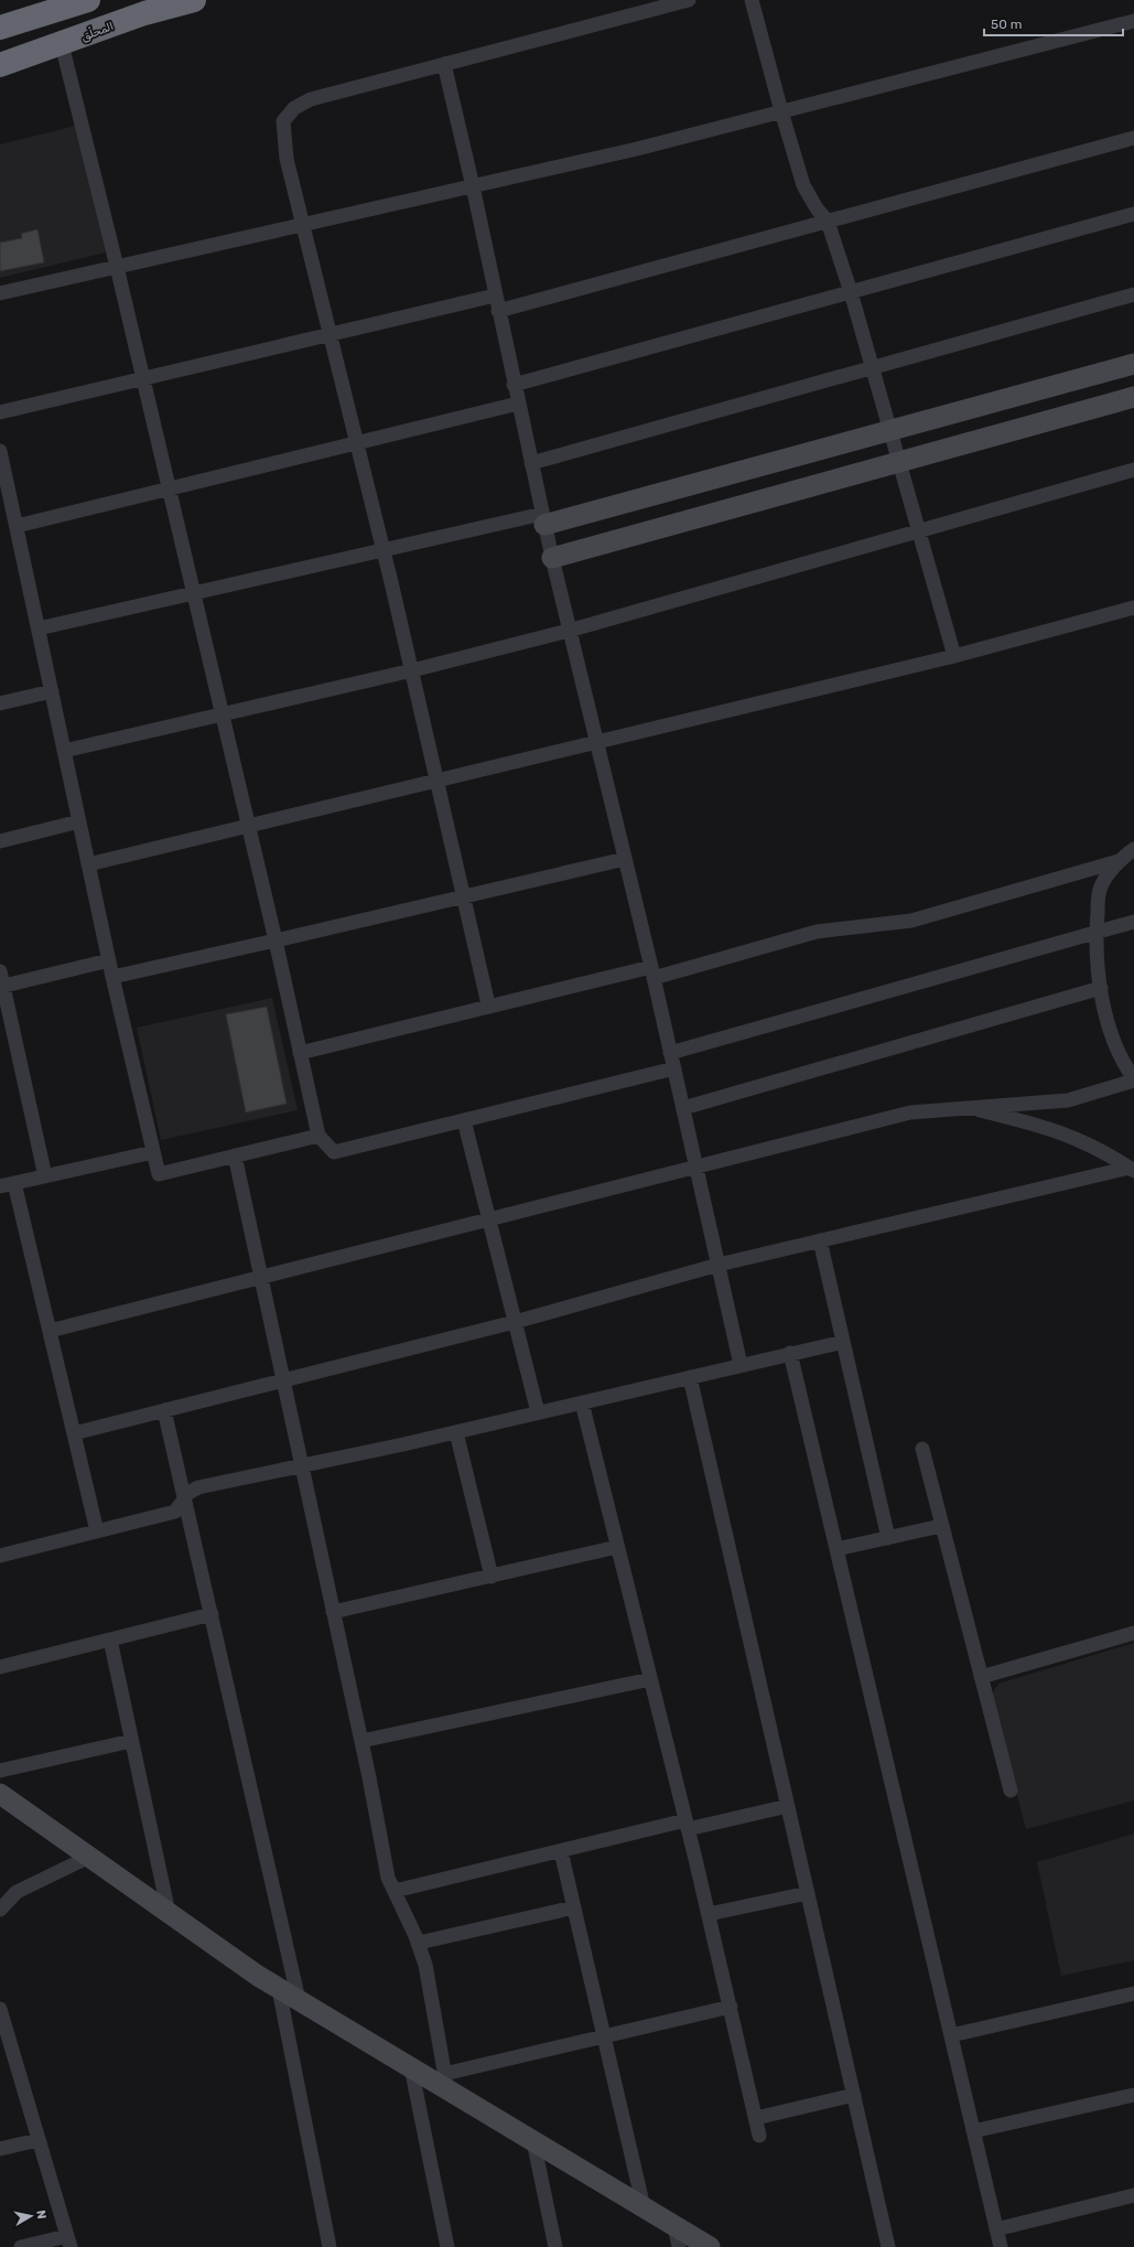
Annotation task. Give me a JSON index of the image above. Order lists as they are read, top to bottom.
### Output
{
  "streets": {
    "highway": ["المحلّق"]
  },
  "scale_bar": "50 m",
  "north": "right"
}
